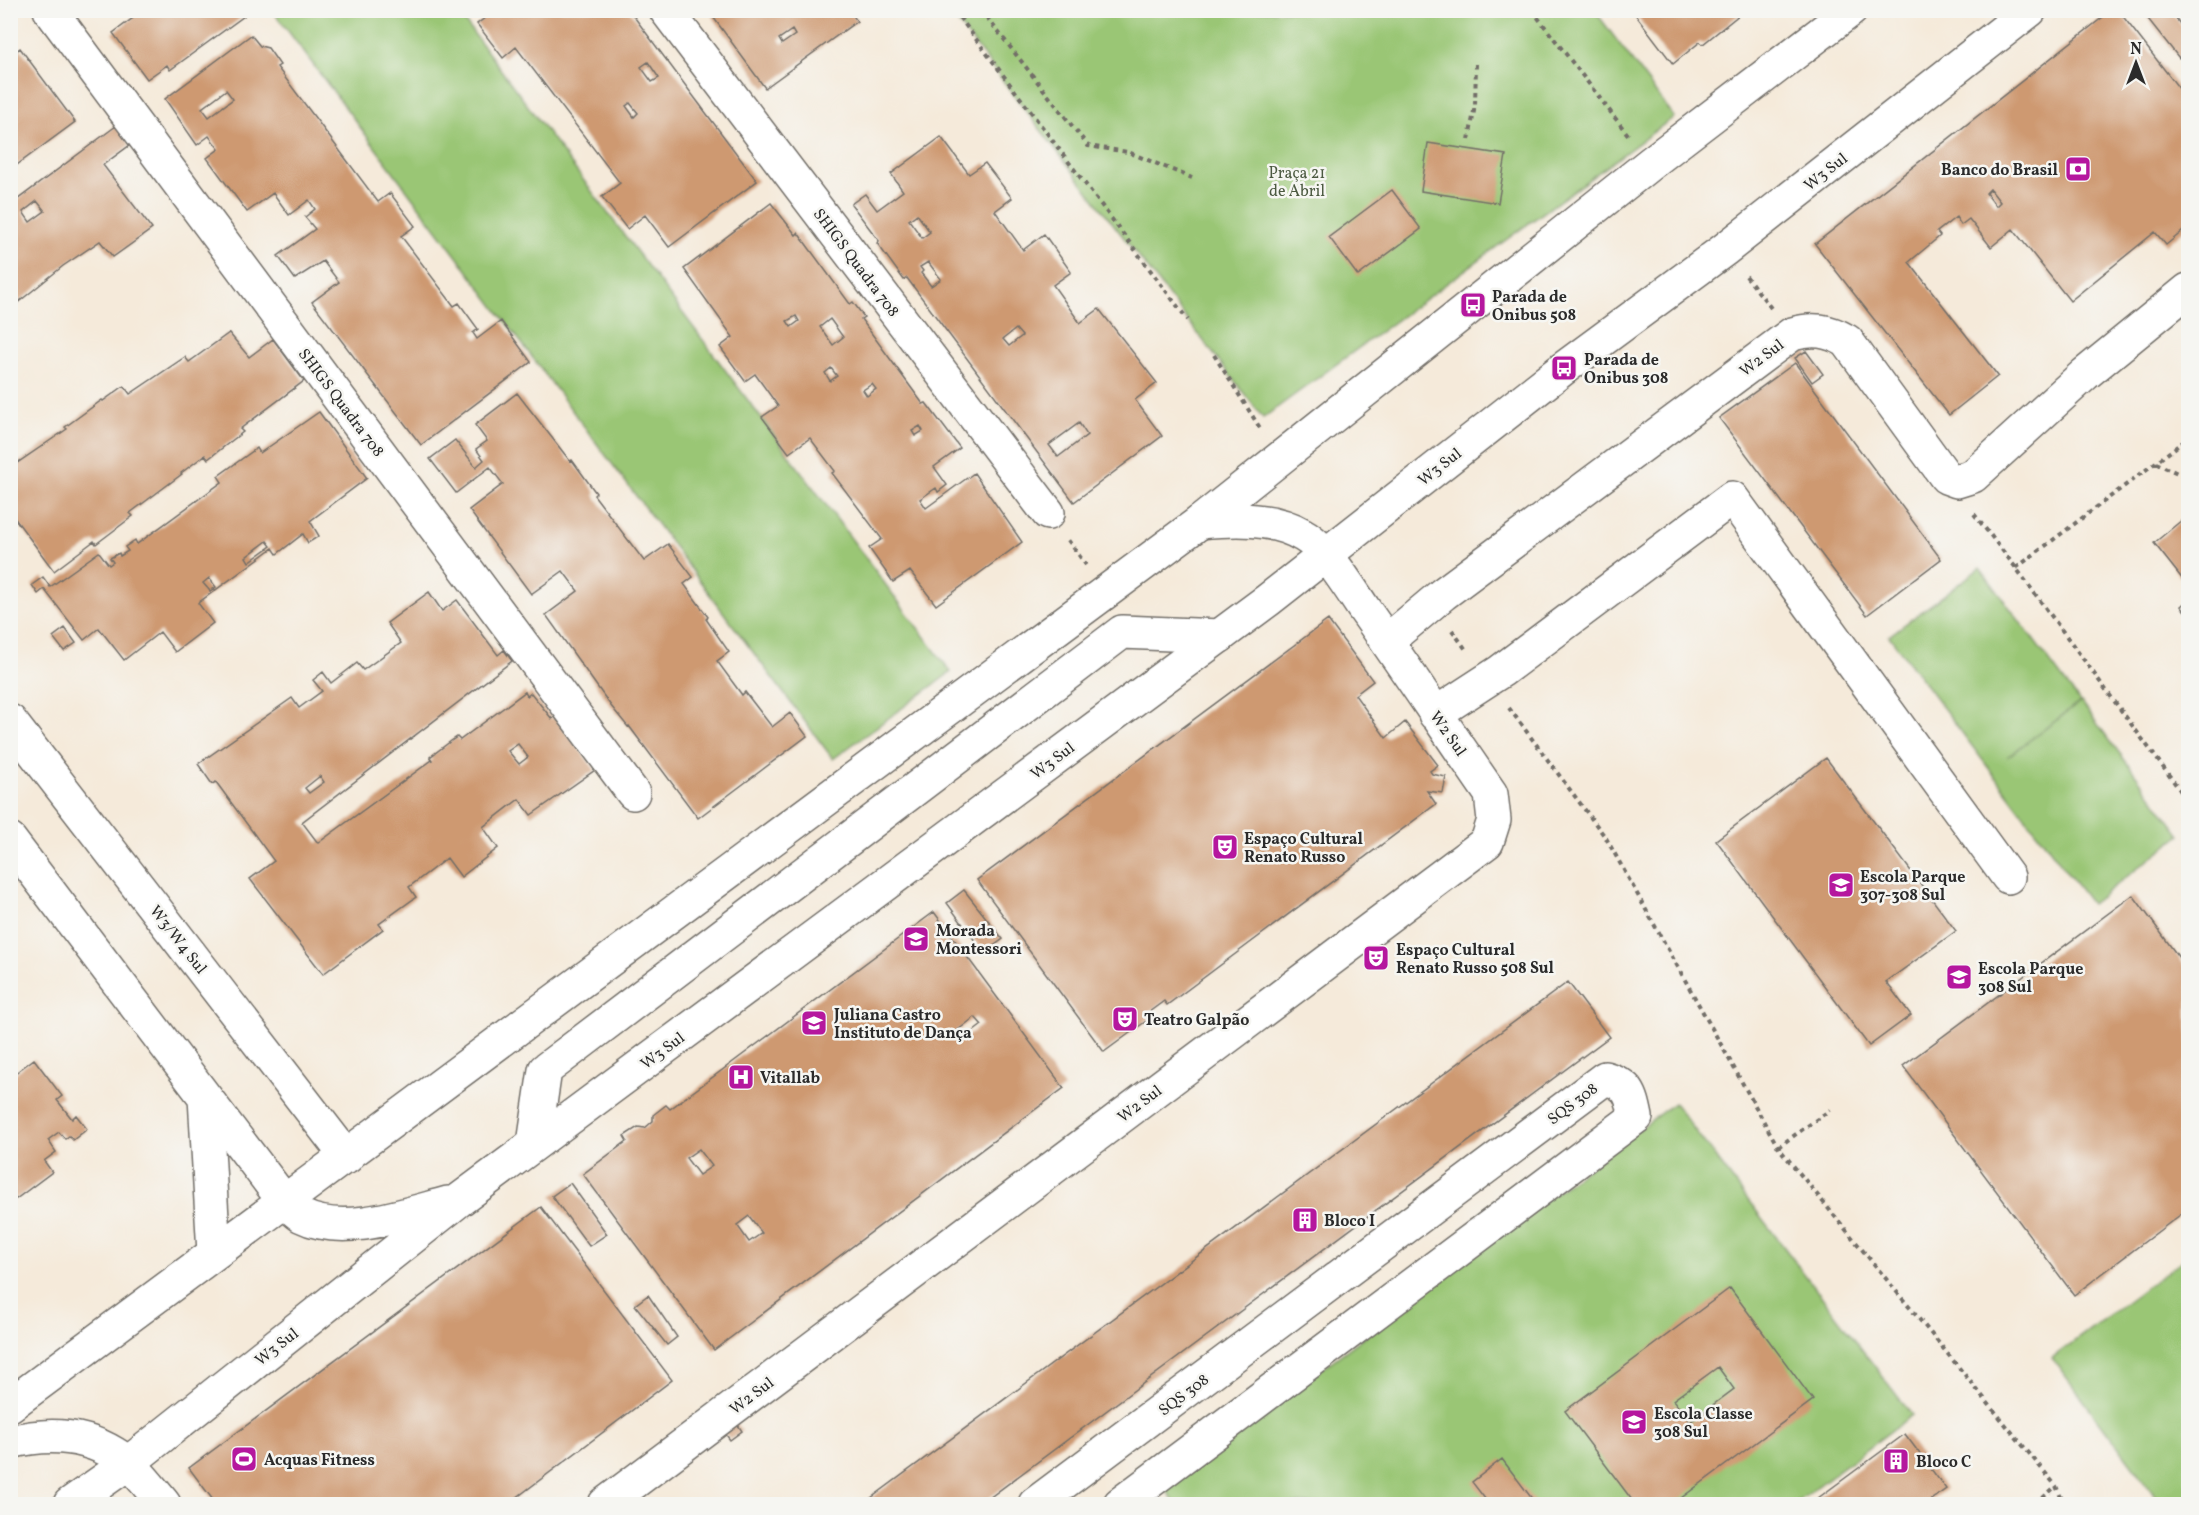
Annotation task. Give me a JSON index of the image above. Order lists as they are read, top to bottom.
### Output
{
  "streets": {
    "main road": [
      "W3 Sul",
      "SHIGS Quadra 708",
      "W2 Sul",
      "W3/W4 Sul",
      "SQS 308"
    ]
  },
  "crossings": [
    ["W3 Sul", "W2 Sul"]
  ],
  "parks": ["Praça 21 de Abril"],
  "places": {
    "bank": ["Banco do Brasil"],
    "bus stop": ["Parada de Onibus 508", "Parada de Onibus 308"],
    "theatre": ["Espaço Cultural Renato Russo", "Espaço Cultural Renato Russo 508 Sul", "Teatro Galpão"],
    "school or university": [
      "Escola Parque 307-308 Sul",
      "Morada Montessori",
      "Escola Parque 308 Sul",
      "Juliana Castro Instituto de Dança",
      "Escola Classe 308 Sul"
    ],
    "hospital": ["Vitallab"],
    "building": ["Bloco I", "Bloco C"],
    "sports": ["Acquas Fitness"]
  },
  "north": "top"
}
